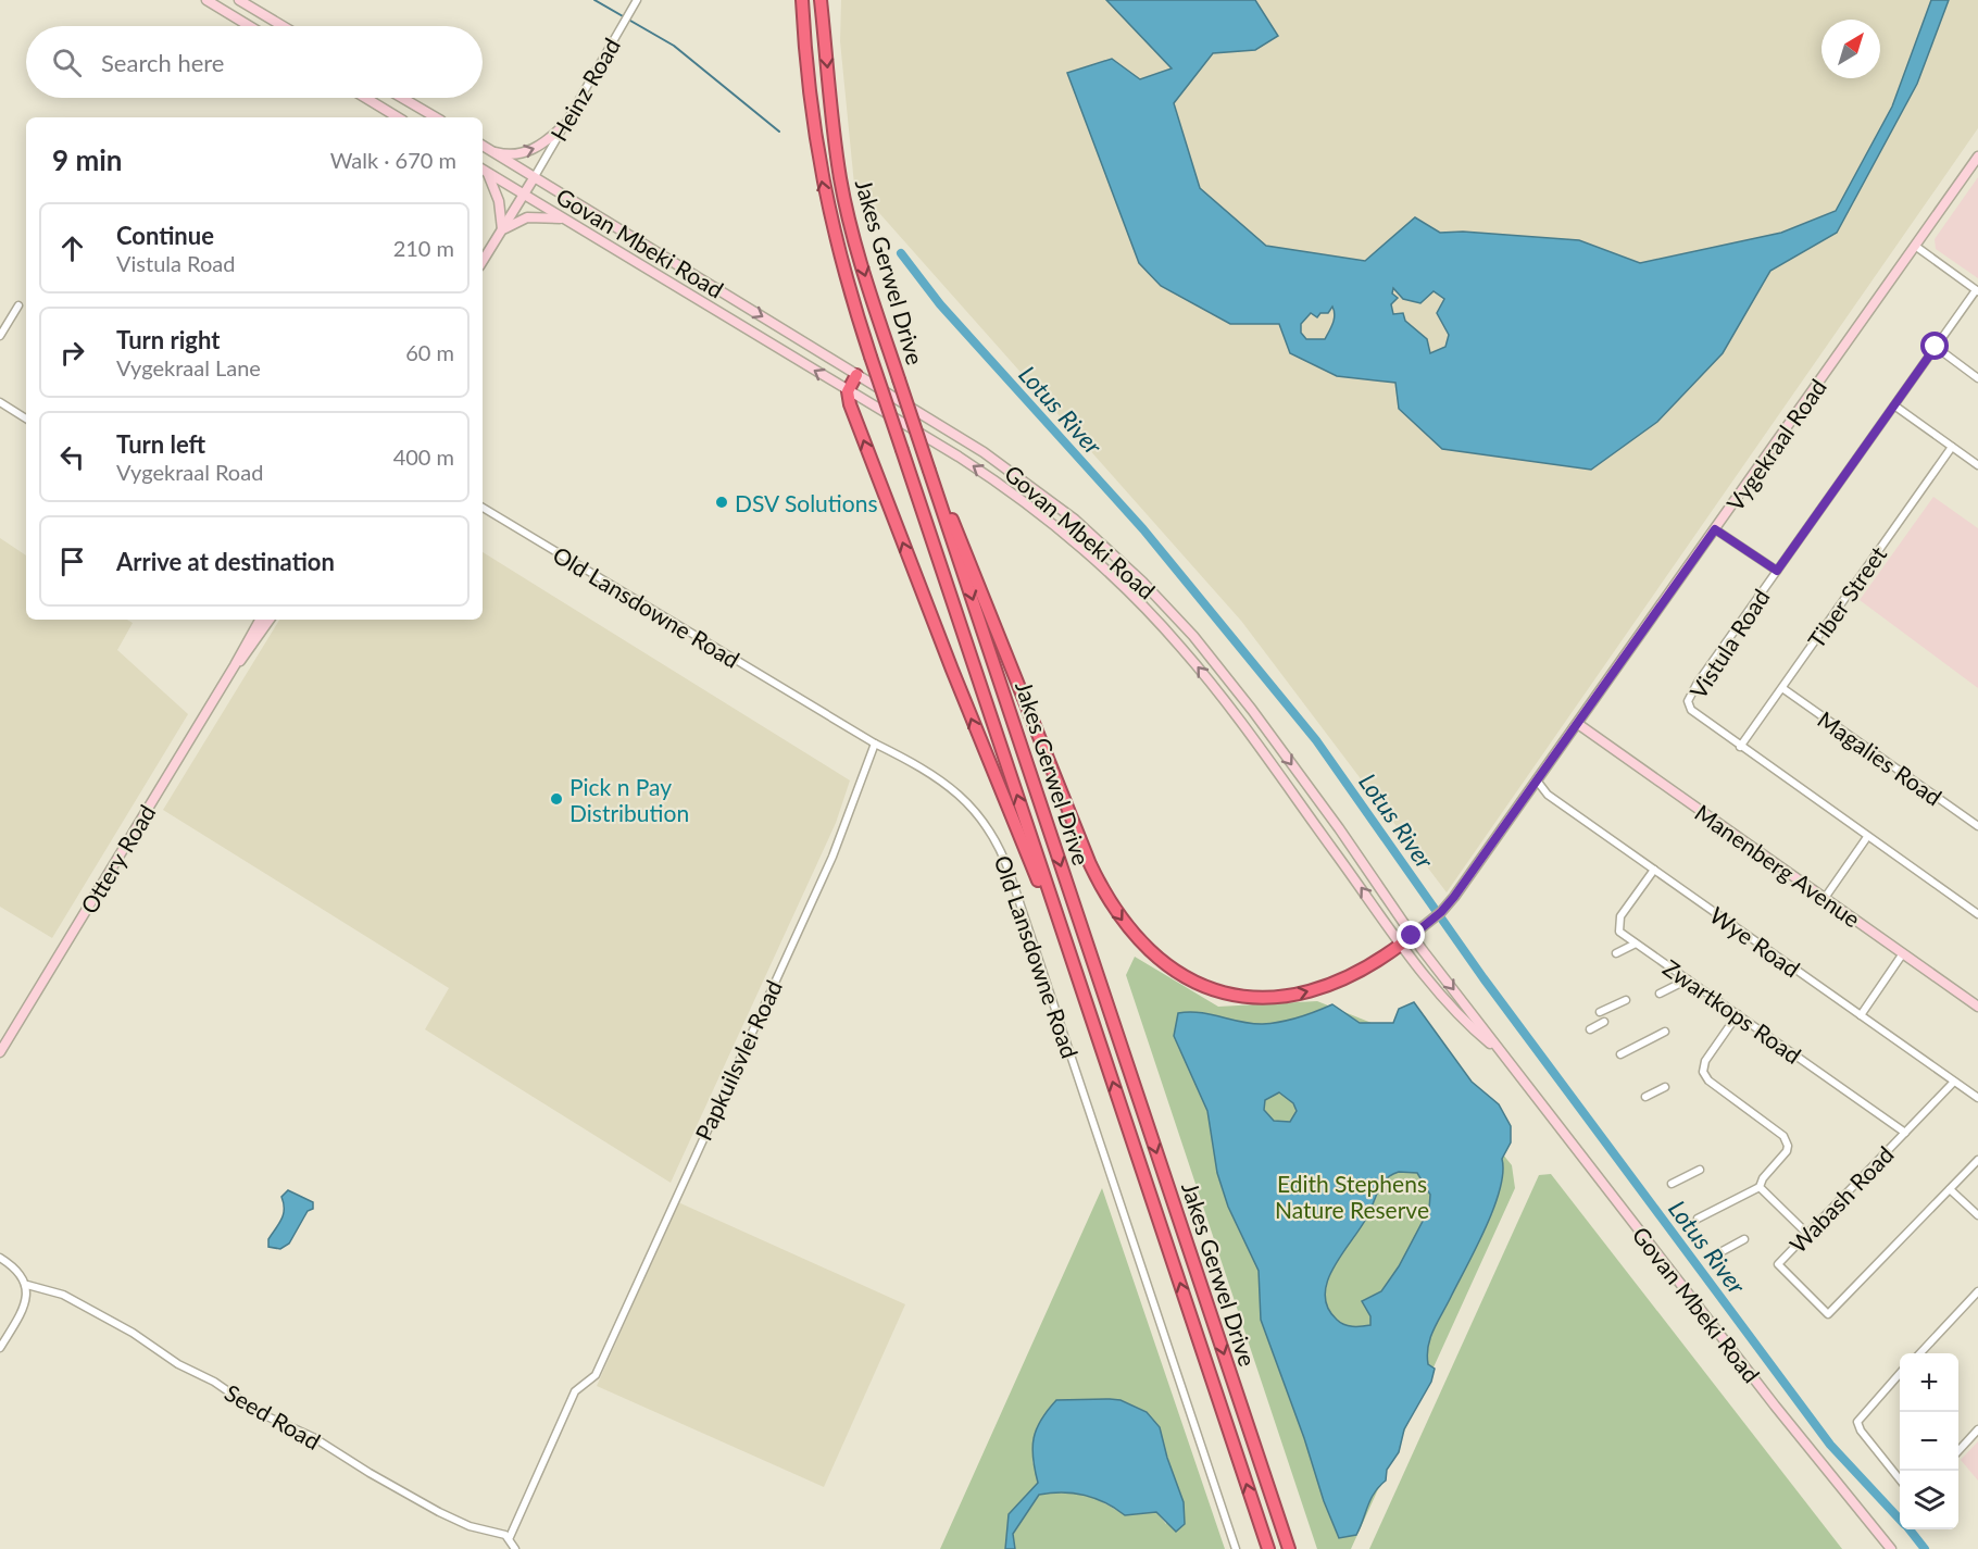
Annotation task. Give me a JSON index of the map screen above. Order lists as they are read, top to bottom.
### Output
{
  "streets": {
    "highway": ["Jakes Gerwel Drive"],
    "main road": [
      "Govan Mbeki Road",
      "Vygekraal Road",
      "Ottery Road",
      "Manenberg Avenue"
    ],
    "street": [
      "Heinz Road",
      "Tiber Street",
      "Old Lansdowne Road",
      "Vistula Road",
      "Magalies Road",
      "Wye Road",
      "Zwartkops Road",
      "Papkuilsvlei Road",
      "Wabash Road",
      "Seed Road"
    ]
  },
  "crossings": [
    ["Heinz Road", "Govan Mbeki Road"],
    ["Govan Mbeki Road", "Vygekraal Road"],
    ["Vygekraal Road", "Manenberg Avenue"],
    ["Vygekraal Road", "Wye Road"],
    ["Tiber Street", "Vistula Road"],
    ["Tiber Street", "Magalies Road"],
    ["Old Lansdowne Road", "Papkuilsvlei Road"],
    ["Wye Road", "Zwartkops Road"],
    ["Wye Road", "Wabash Road"],
    ["Zwartkops Road", "Wabash Road"],
    ["Papkuilsvlei Road", "Seed Road"]
  ],
  "water": ["Lotus River"],
  "parks": ["Edith Stephens Nature Reserve"],
  "places": ["DSV Solutions", "Pick n Pay Distribution"],
  "north": "top right",
  "page": {
    "search": "Search here",
    "heading": ["9 min", "Walk · 670 m"],
    "list": [
      ["Continue", "Vistula Road", "210 m"],
      ["Turn right", "Vygekraal Lane", "60 m"],
      ["Turn left", "Vygekraal Road", "400 m"],
      "Arrive at destination"
    ],
    "map_buttons": ["+", "−"]
  }
}
